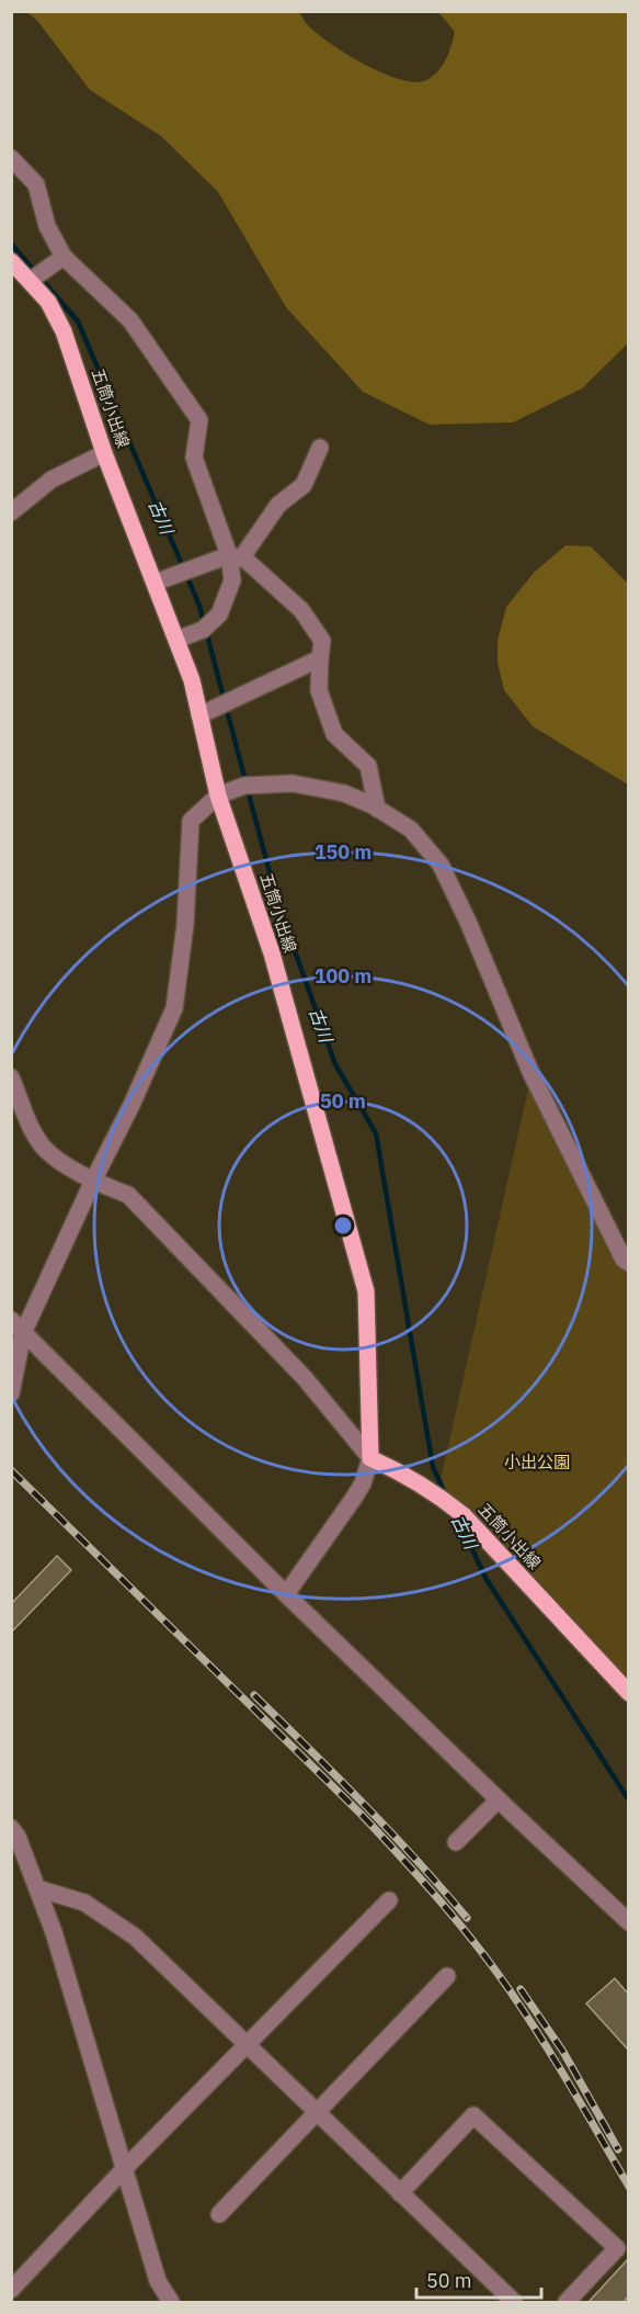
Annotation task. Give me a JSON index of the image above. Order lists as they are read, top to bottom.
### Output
{
  "streets": {
    "main road": ["五筒小出線"]
  },
  "water": ["古川"],
  "parks": ["小出公園"],
  "scale_bar": "50 m",
  "rings": ["150 m", "100 m", "50 m"]
}
